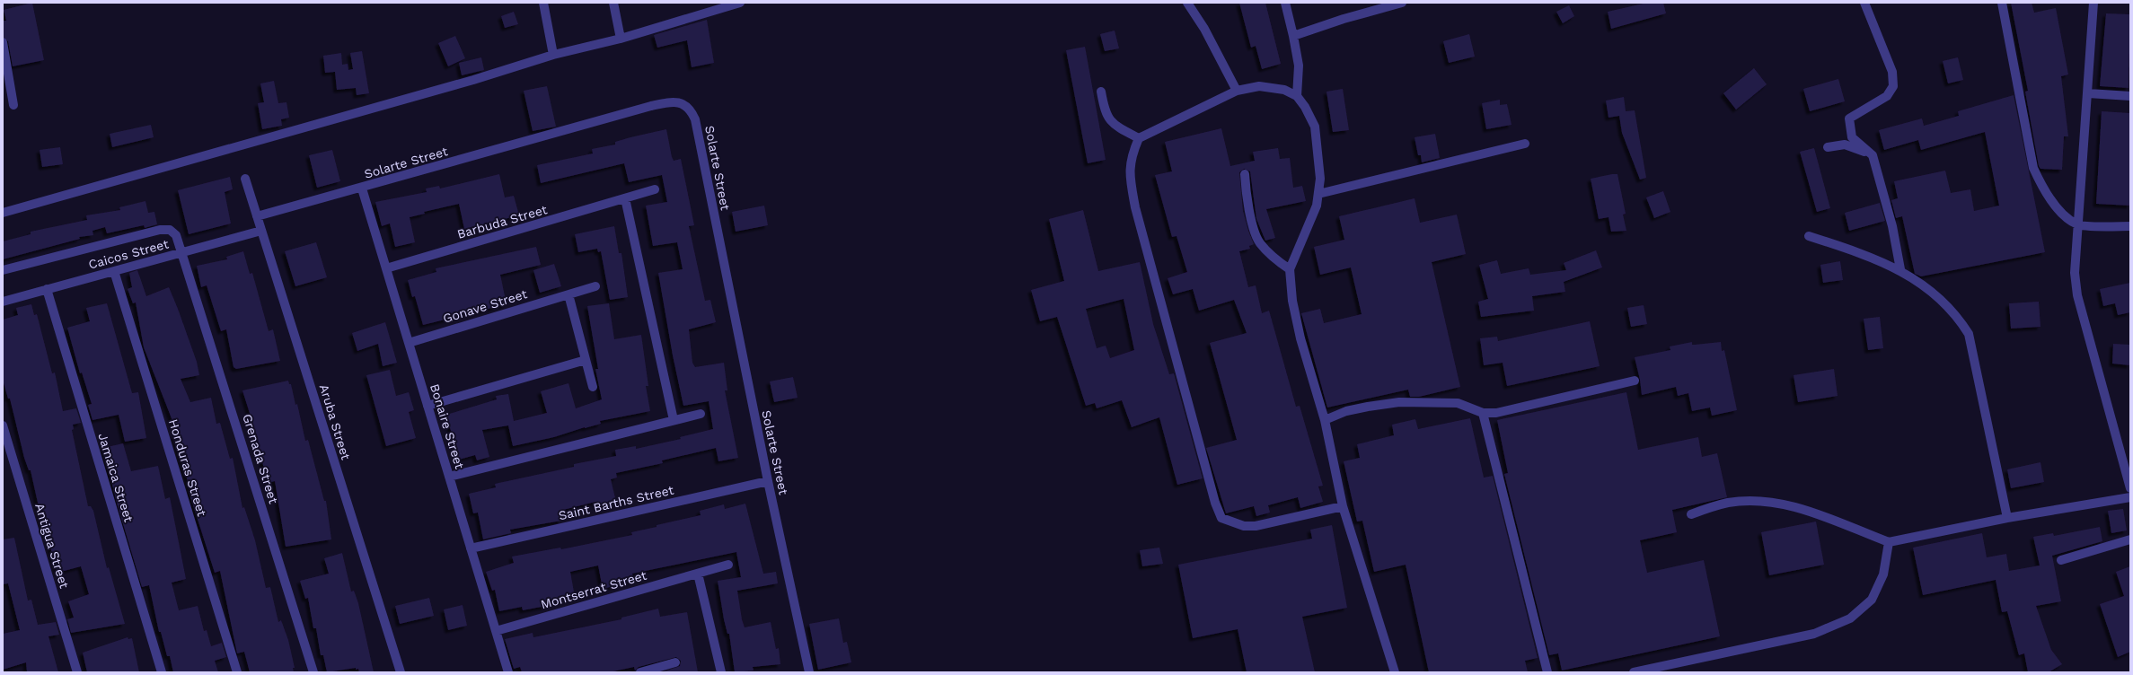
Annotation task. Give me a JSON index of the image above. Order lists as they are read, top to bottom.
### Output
{
  "streets": {
    "street": [
      "Solarte Street",
      "Barbuda Street",
      "Caicos Street",
      "Gonave Street",
      "Aruba Street",
      "Bonaire Street",
      "Grenada Street",
      "Honduras Street",
      "Jamaica Street",
      "Saint Barths Street",
      "Antigua Street",
      "Montserrat Street"
    ]
  },
  "crossings": [
    ["Solarte Street", "Aruba Street"],
    ["Solarte Street", "Bonaire Street"],
    ["Solarte Street", "Saint Barths Street"],
    ["Barbuda Street", "Bonaire Street"],
    ["Caicos Street", "Aruba Street"],
    ["Caicos Street", "Grenada Street"],
    ["Caicos Street", "Honduras Street"],
    ["Caicos Street", "Jamaica Street"],
    ["Gonave Street", "Bonaire Street"],
    ["Bonaire Street", "Saint Barths Street"],
    ["Bonaire Street", "Montserrat Street"]
  ]
}
